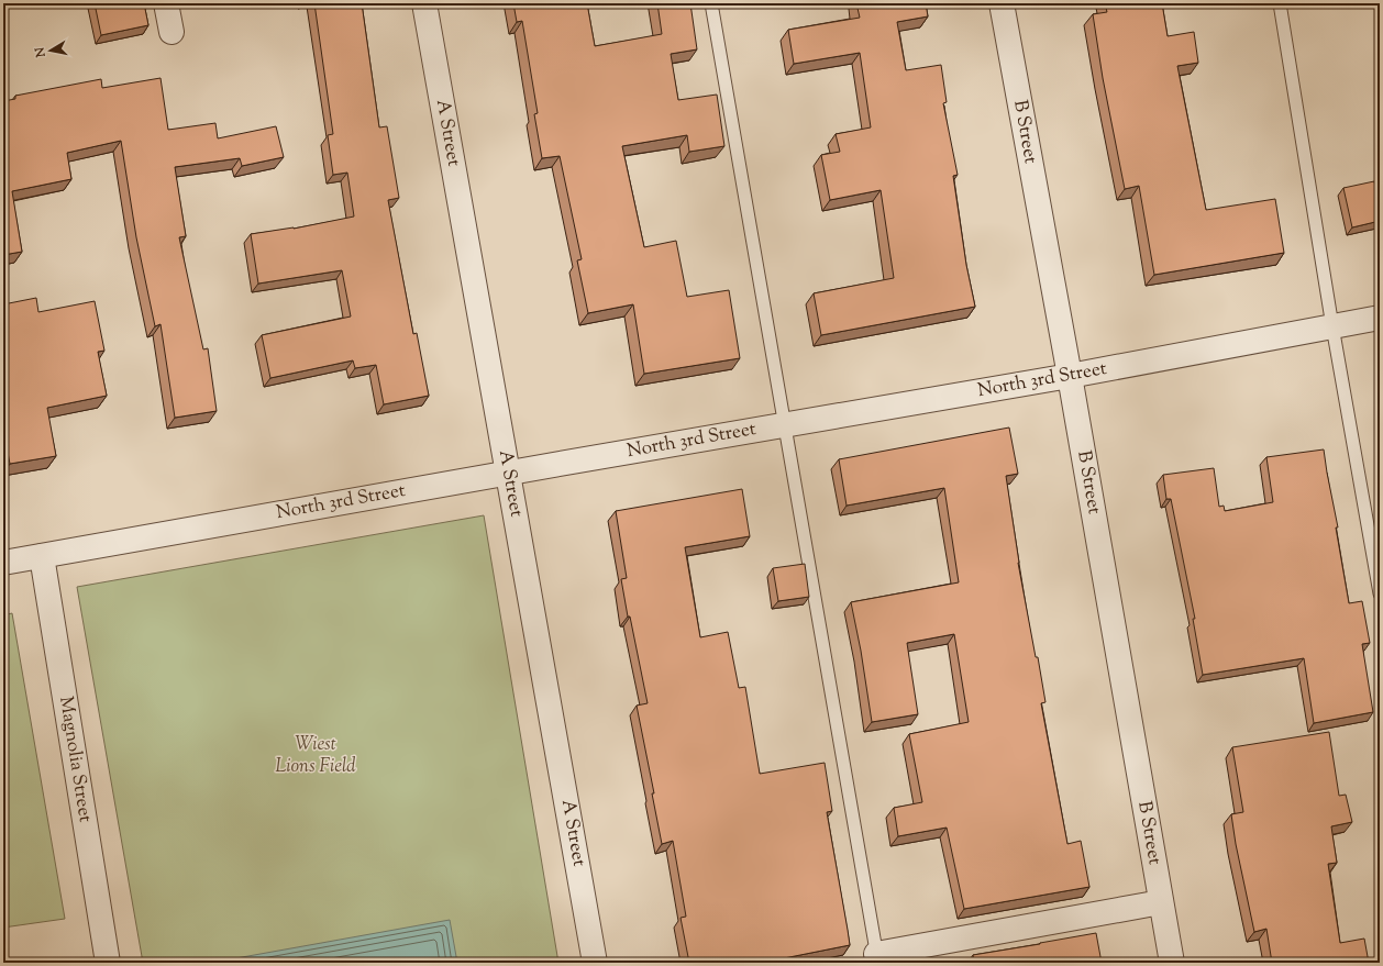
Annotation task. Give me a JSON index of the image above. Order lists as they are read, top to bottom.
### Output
{
  "streets": {
    "street": [
      "B Street",
      "A Street",
      "North 3rd Street",
      "Magnolia Street"
    ]
  },
  "crossings": [
    ["B Street", "North 3rd Street"],
    ["A Street", "North 3rd Street"],
    ["North 3rd Street", "Magnolia Street"]
  ],
  "parks": ["Wiest Lions Field"],
  "north": "left"
}
